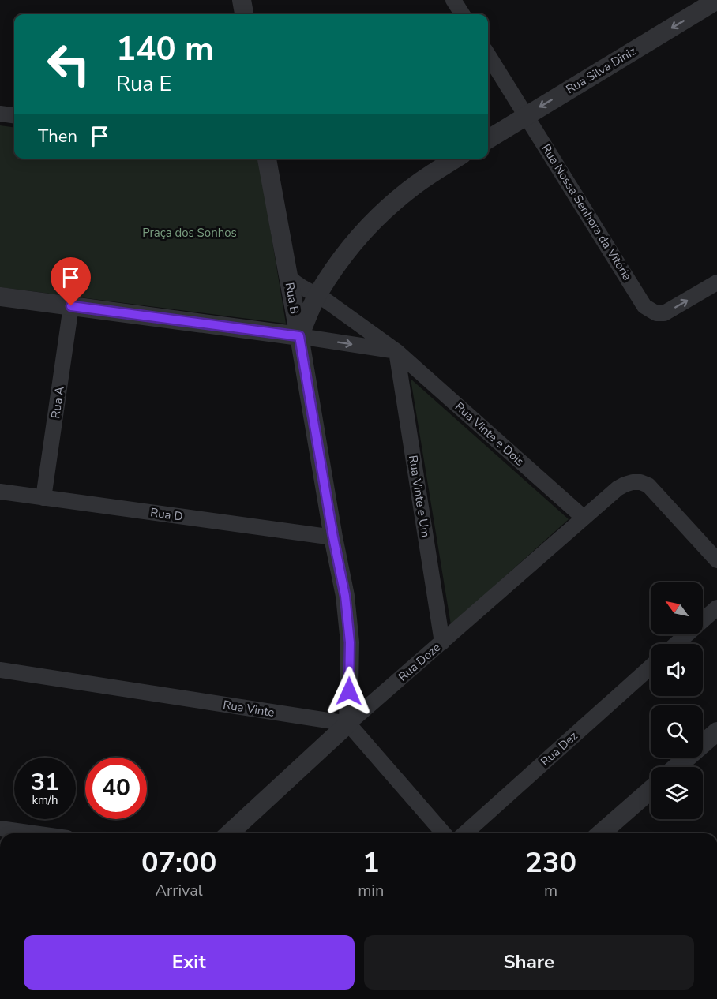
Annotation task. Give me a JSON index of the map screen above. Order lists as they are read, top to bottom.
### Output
{
  "streets": {
    "street": [
      "Rua Silva Diniz",
      "Rua Nossa Senhora da Vitória",
      "Rua B",
      "Rua A",
      "Rua Vinte e Dois",
      "Rua Vinte e Um",
      "Rua D",
      "Rua Doze",
      "Rua Vinte",
      "Rua Dez"
    ]
  },
  "crossings": [
    ["Rua Silva Diniz", "Rua Nossa Senhora da Vitória"],
    ["Rua B", "Rua Vinte e Dois"],
    ["Rua B", "Rua D"],
    ["Rua B", "Rua Doze"],
    ["Rua B", "Rua Vinte"],
    ["Rua A", "Rua D"],
    ["Rua Vinte e Dois", "Rua Vinte e Um"],
    ["Rua Vinte e Dois", "Rua Doze"],
    ["Rua Vinte e Um", "Rua Doze"],
    ["Rua Doze", "Rua Vinte"]
  ],
  "one_way": ["Rua Silva Diniz", "Rua Nossa Senhora da Vitória"],
  "parks": ["Praça dos Sonhos"],
  "north": "top left",
  "page": {
    "turn": ["140 m", "Rua E"],
    "then": "Then",
    "speed": "31 km/h",
    "limit": "40",
    "eta": [
      "07:00",
      "Arrival",
      "1",
      "min",
      "230",
      "m"
    ],
    "buttons": ["Exit", "Share"]
  }
}
